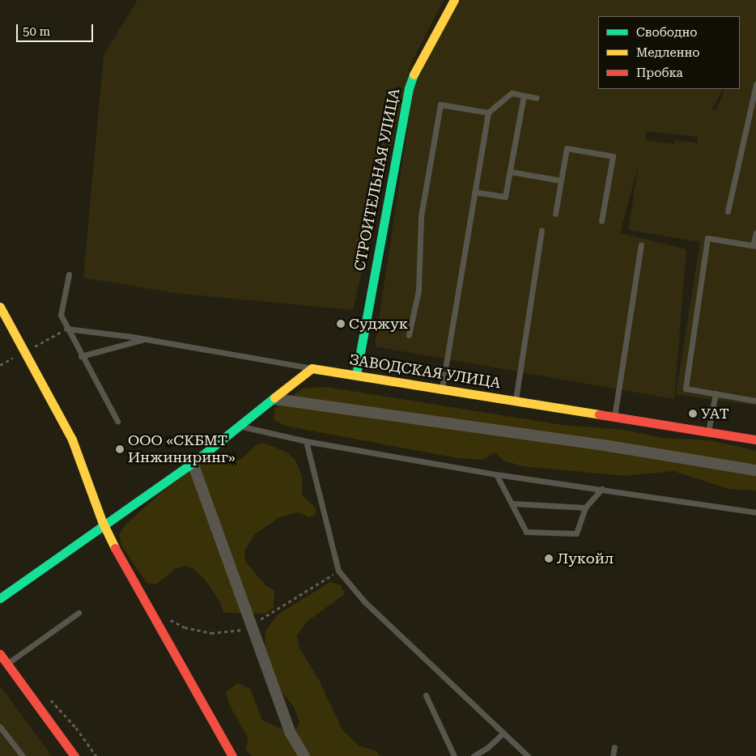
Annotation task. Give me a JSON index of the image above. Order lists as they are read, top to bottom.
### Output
{
  "streets": {
    "main road": ["СТРОИТЕЛЬНАЯ УЛИЦА", "ЗАВОДСКАЯ УЛИЦА"]
  },
  "crossings": [
    ["СТРОИТЕЛЬНАЯ УЛИЦА", "ЗАВОДСКАЯ УЛИЦА"]
  ],
  "places": [
    "Суджук",
    "УАТ",
    "ООО «СКБМТ Инжиниринг»",
    "Лукойл"
  ],
  "legend": ["Свободно", "Медленно", "Пробка"],
  "scale_bar": "50 m"
}
